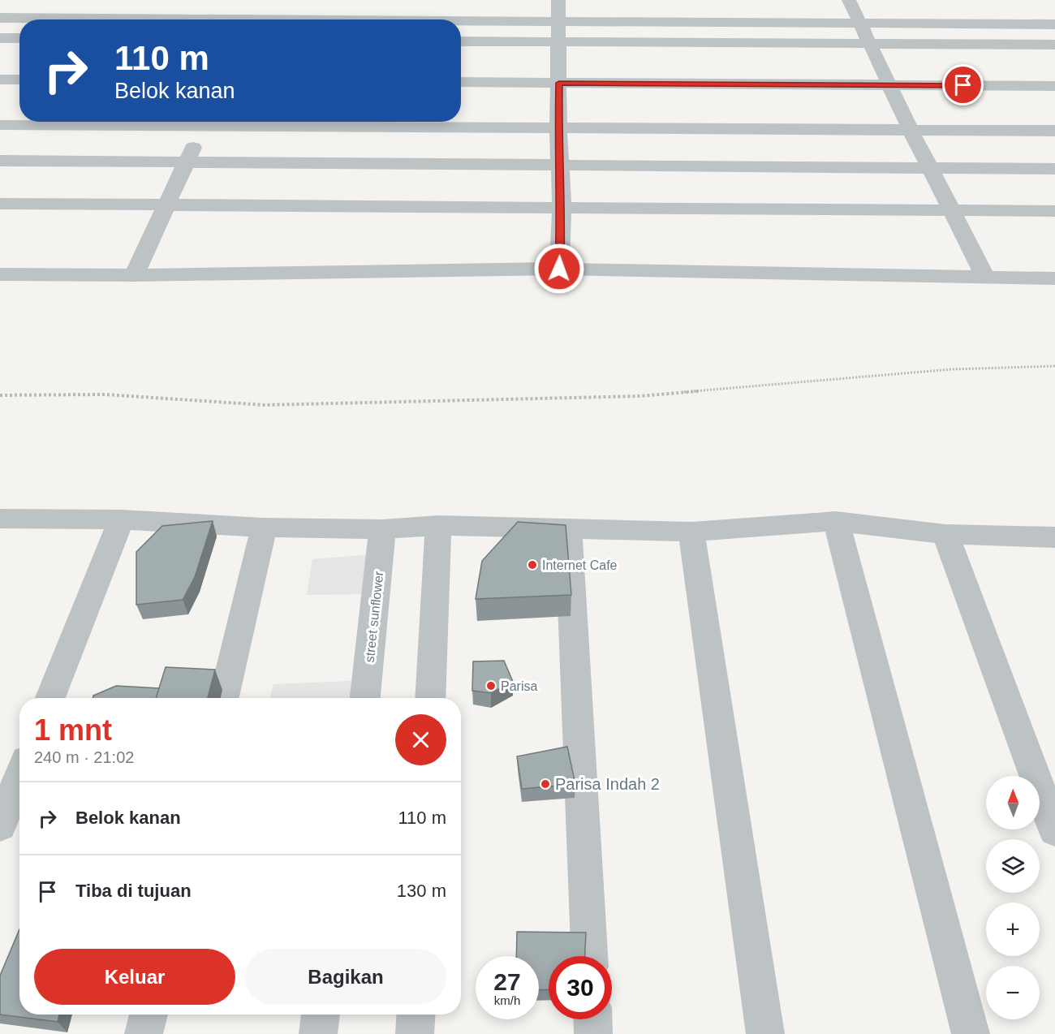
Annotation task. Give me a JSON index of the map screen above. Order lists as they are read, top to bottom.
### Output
{
  "streets": {
    "street": ["street sunflower"]
  },
  "places": ["Internet Cafe", "Parisa", "Parisa Indah 2"],
  "north": "top",
  "page": {
    "turn": ["110 m", "Belok kanan"],
    "heading": ["1 mnt", "240 m · 21:02"],
    "map_buttons": ["+", "−"],
    "list": [
      {
        "name": "Belok kanan",
        "value": "110 m"
      },
      {
        "name": "Tiba di tujuan",
        "value": "130 m"
      }
    ],
    "buttons": ["Keluar", "Bagikan"],
    "speed": "27 km/h",
    "limit": "30"
  }
}
